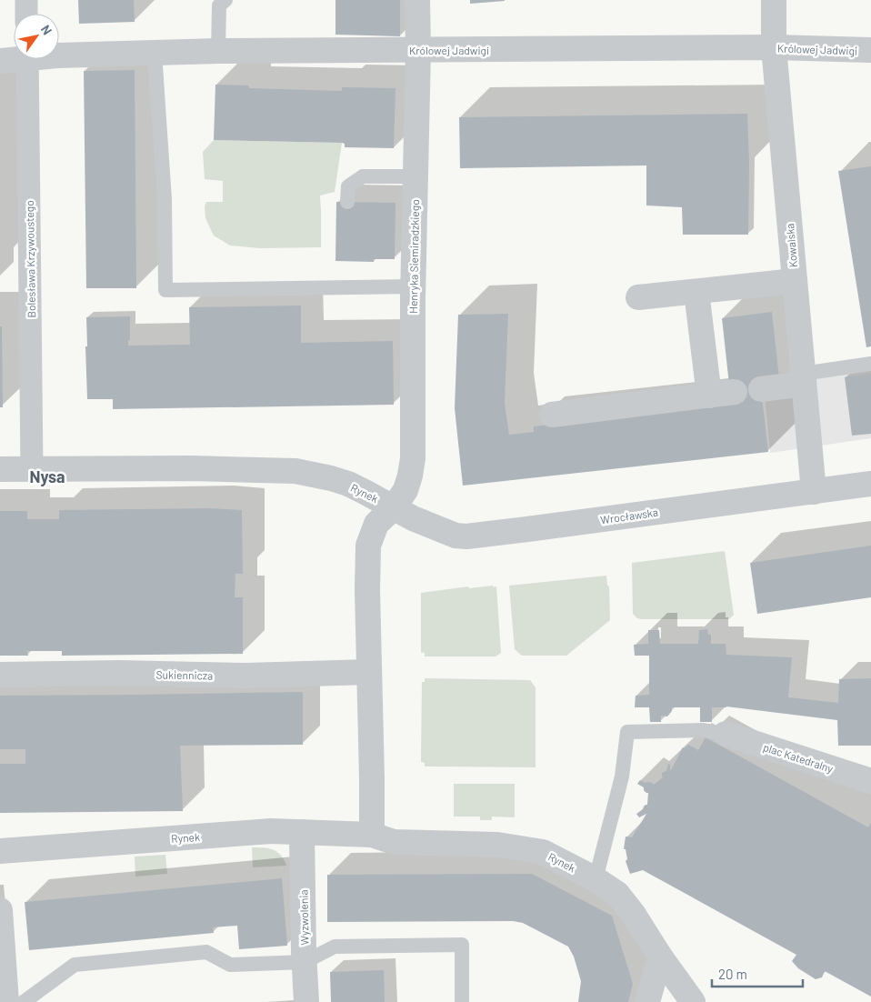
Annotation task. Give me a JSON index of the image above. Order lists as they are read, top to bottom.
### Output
{
  "streets": {
    "street": [
      "Królowej Jadwigi",
      "Kowalska",
      "Henryka Siemiradzkiego",
      "Bolesława Krzywoustego",
      "Rynek",
      "Wrocławska",
      "Sukiennicza",
      "plac Katedralny",
      "Wyzwolenia"
    ]
  },
  "crossings": [
    ["Królowej Jadwigi", "Kowalska"],
    ["Królowej Jadwigi", "Henryka Siemiradzkiego"],
    ["Kowalska", "Wrocławska"],
    ["Henryka Siemiradzkiego", "Rynek"],
    ["Henryka Siemiradzkiego", "Wrocławska"],
    ["Bolesława Krzywoustego", "Rynek"],
    ["Rynek", "Wrocławska"],
    ["Rynek", "Sukiennicza"],
    ["Rynek", "Wyzwolenia"]
  ],
  "districts": ["Nysa"],
  "scale_bar": "20 m",
  "north": "top right"
}
